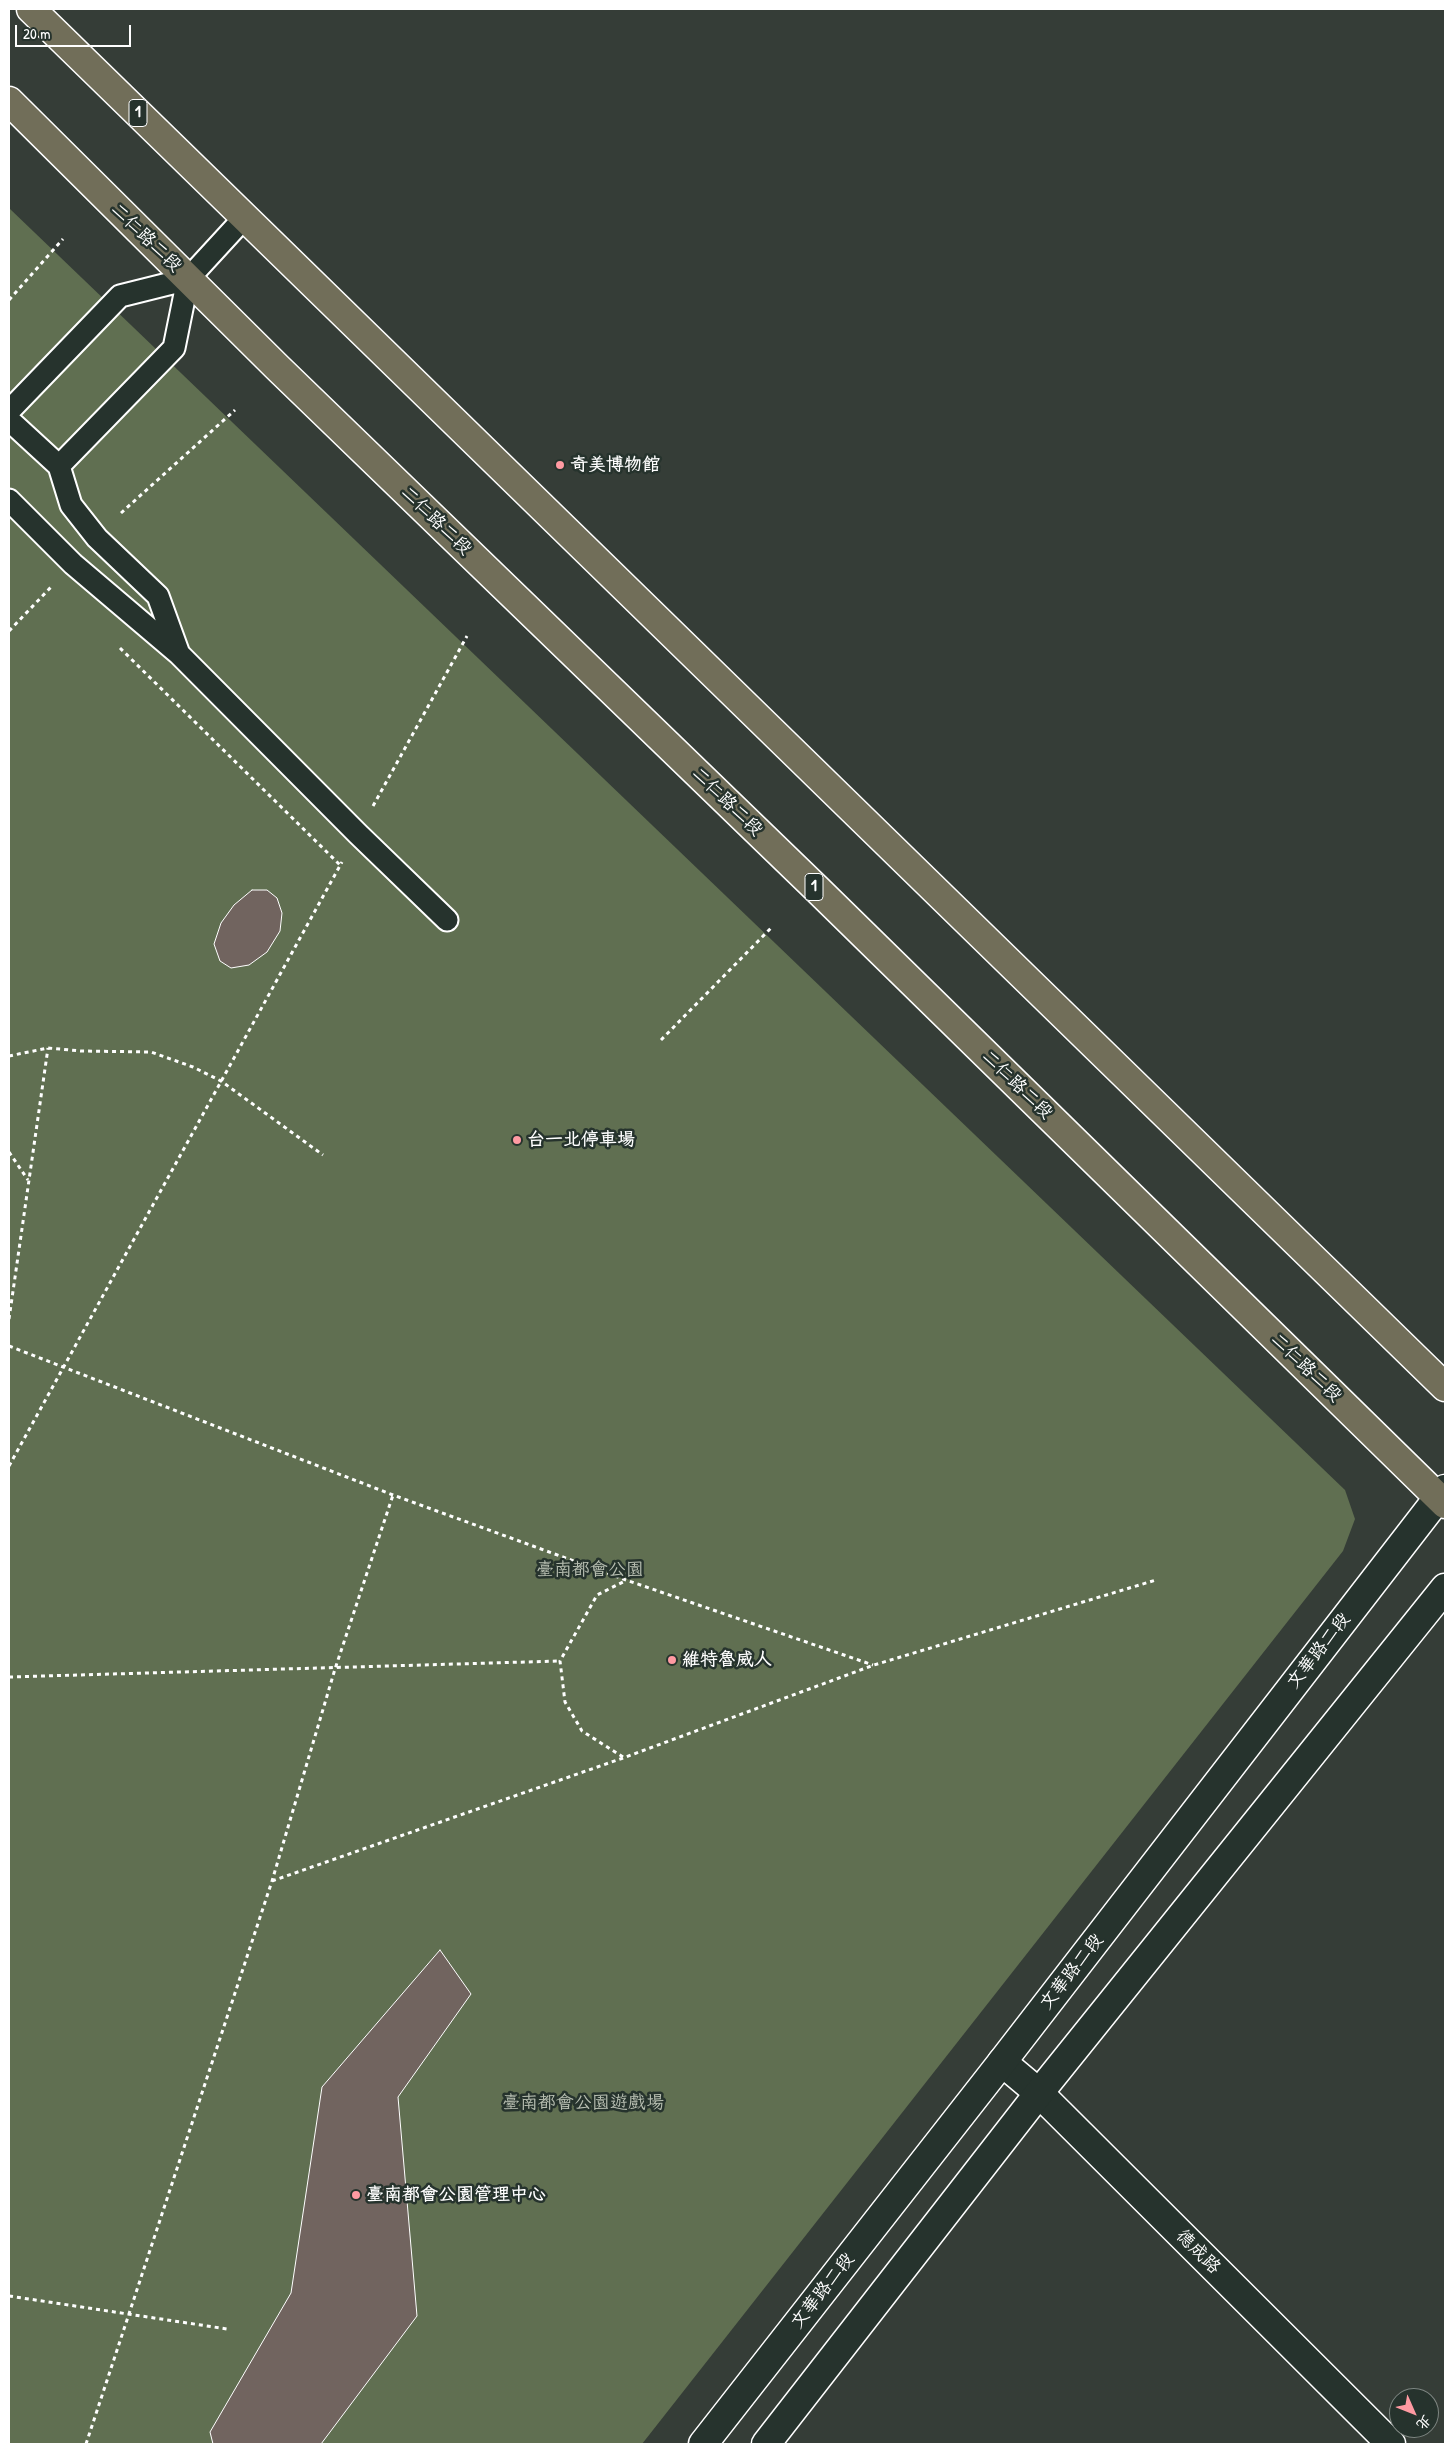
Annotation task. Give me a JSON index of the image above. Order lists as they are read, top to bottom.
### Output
{
  "streets": {
    "main road": ["1", "二仁路二段"],
    "street": ["文華路二段", "德成路"]
  },
  "crossings": [
    ["二仁路二段", "文華路二段"],
    ["文華路二段", "德成路"]
  ],
  "parks": ["臺南都會公園", "臺南都會公園遊戲場"],
  "places": [
    "奇美博物館",
    "台一北停車場",
    "維特魯威人",
    "臺南都會公園管理中心"
  ],
  "scale_bar": "20 m",
  "north": "bottom right"
}
